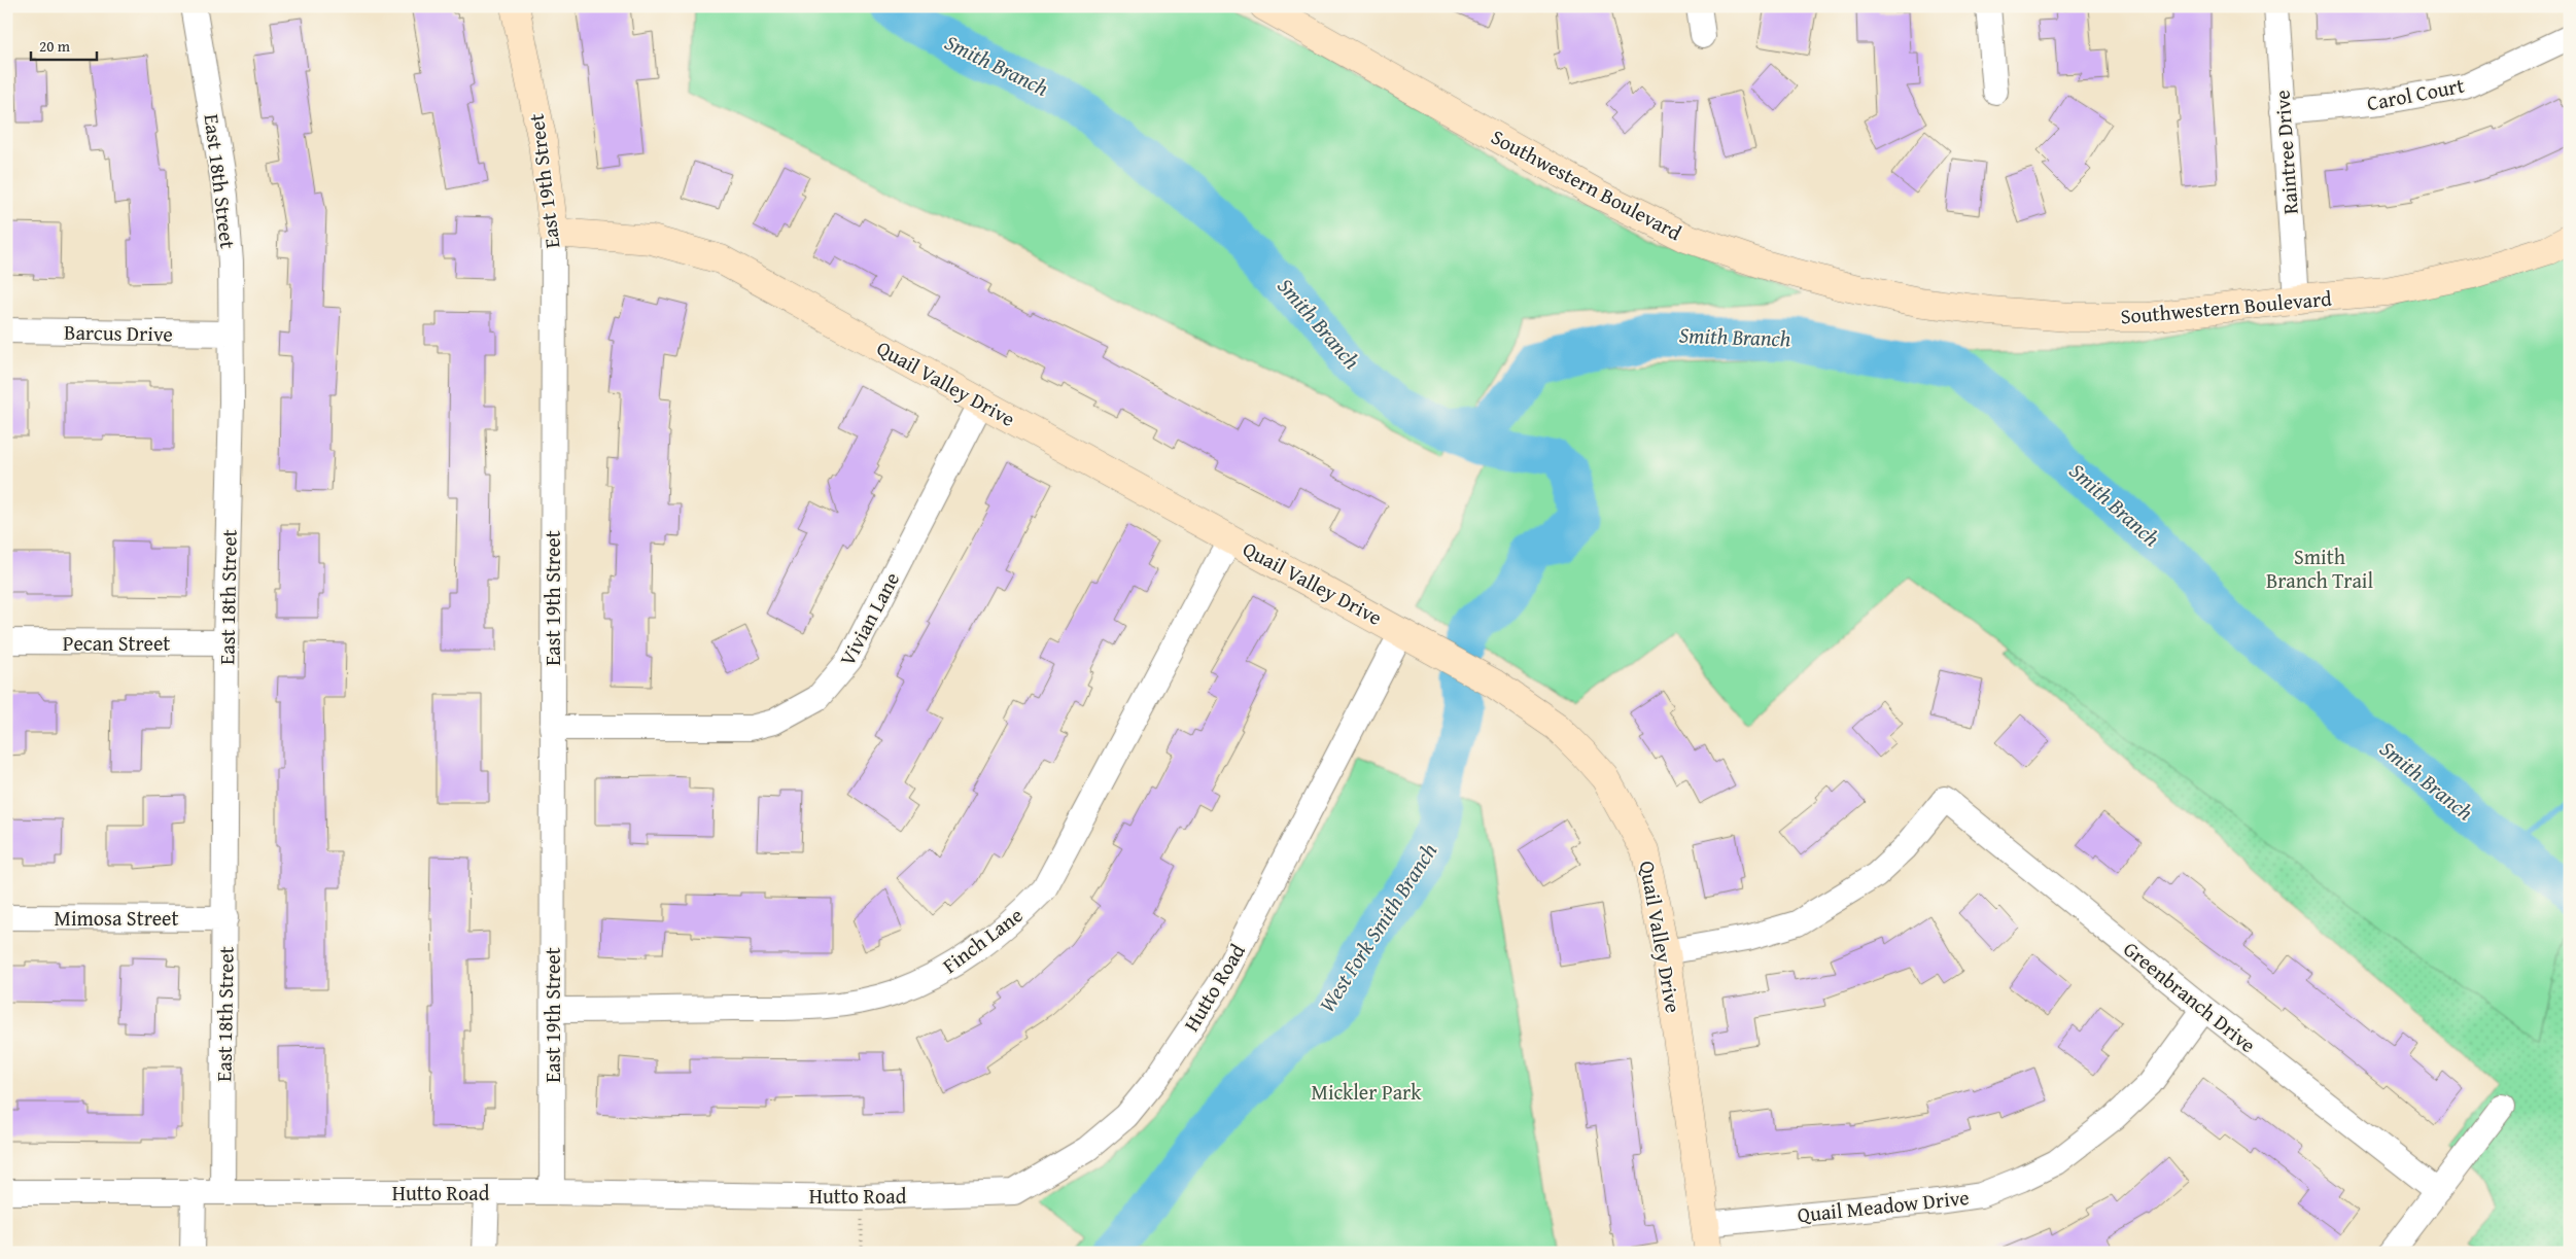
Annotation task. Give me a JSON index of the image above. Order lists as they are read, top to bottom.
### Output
{
  "streets": {
    "street": [
      "Carol Court",
      "Raintree Drive",
      "East 18th Street",
      "East 19th Street",
      "Southwestern Boulevard",
      "Barcus Drive",
      "Quail Valley Drive",
      "Vivian Lane",
      "Pecan Street",
      "Mimosa Street",
      "Finch Lane",
      "Hutto Road",
      "Greenbranch Drive",
      "Quail Meadow Drive"
    ]
  },
  "crossings": [
    ["Carol Court", "Raintree Drive"],
    ["Raintree Drive", "Southwestern Boulevard"],
    ["East 18th Street", "Barcus Drive"],
    ["East 18th Street", "Pecan Street"],
    ["East 18th Street", "Mimosa Street"],
    ["East 18th Street", "Hutto Road"],
    ["East 19th Street", "Quail Valley Drive"],
    ["East 19th Street", "Vivian Lane"],
    ["East 19th Street", "Finch Lane"],
    ["East 19th Street", "Hutto Road"],
    ["Quail Valley Drive", "Vivian Lane"],
    ["Quail Valley Drive", "Finch Lane"],
    ["Quail Valley Drive", "Hutto Road"],
    ["Quail Valley Drive", "Greenbranch Drive"],
    ["Quail Valley Drive", "Quail Meadow Drive"],
    ["Greenbranch Drive", "Quail Meadow Drive"]
  ],
  "water": ["Smith Branch", "West Fork Smith Branch"],
  "parks": ["Smith Branch Trail", "Mickler Park"],
  "scale_bar": "20 m"
}
